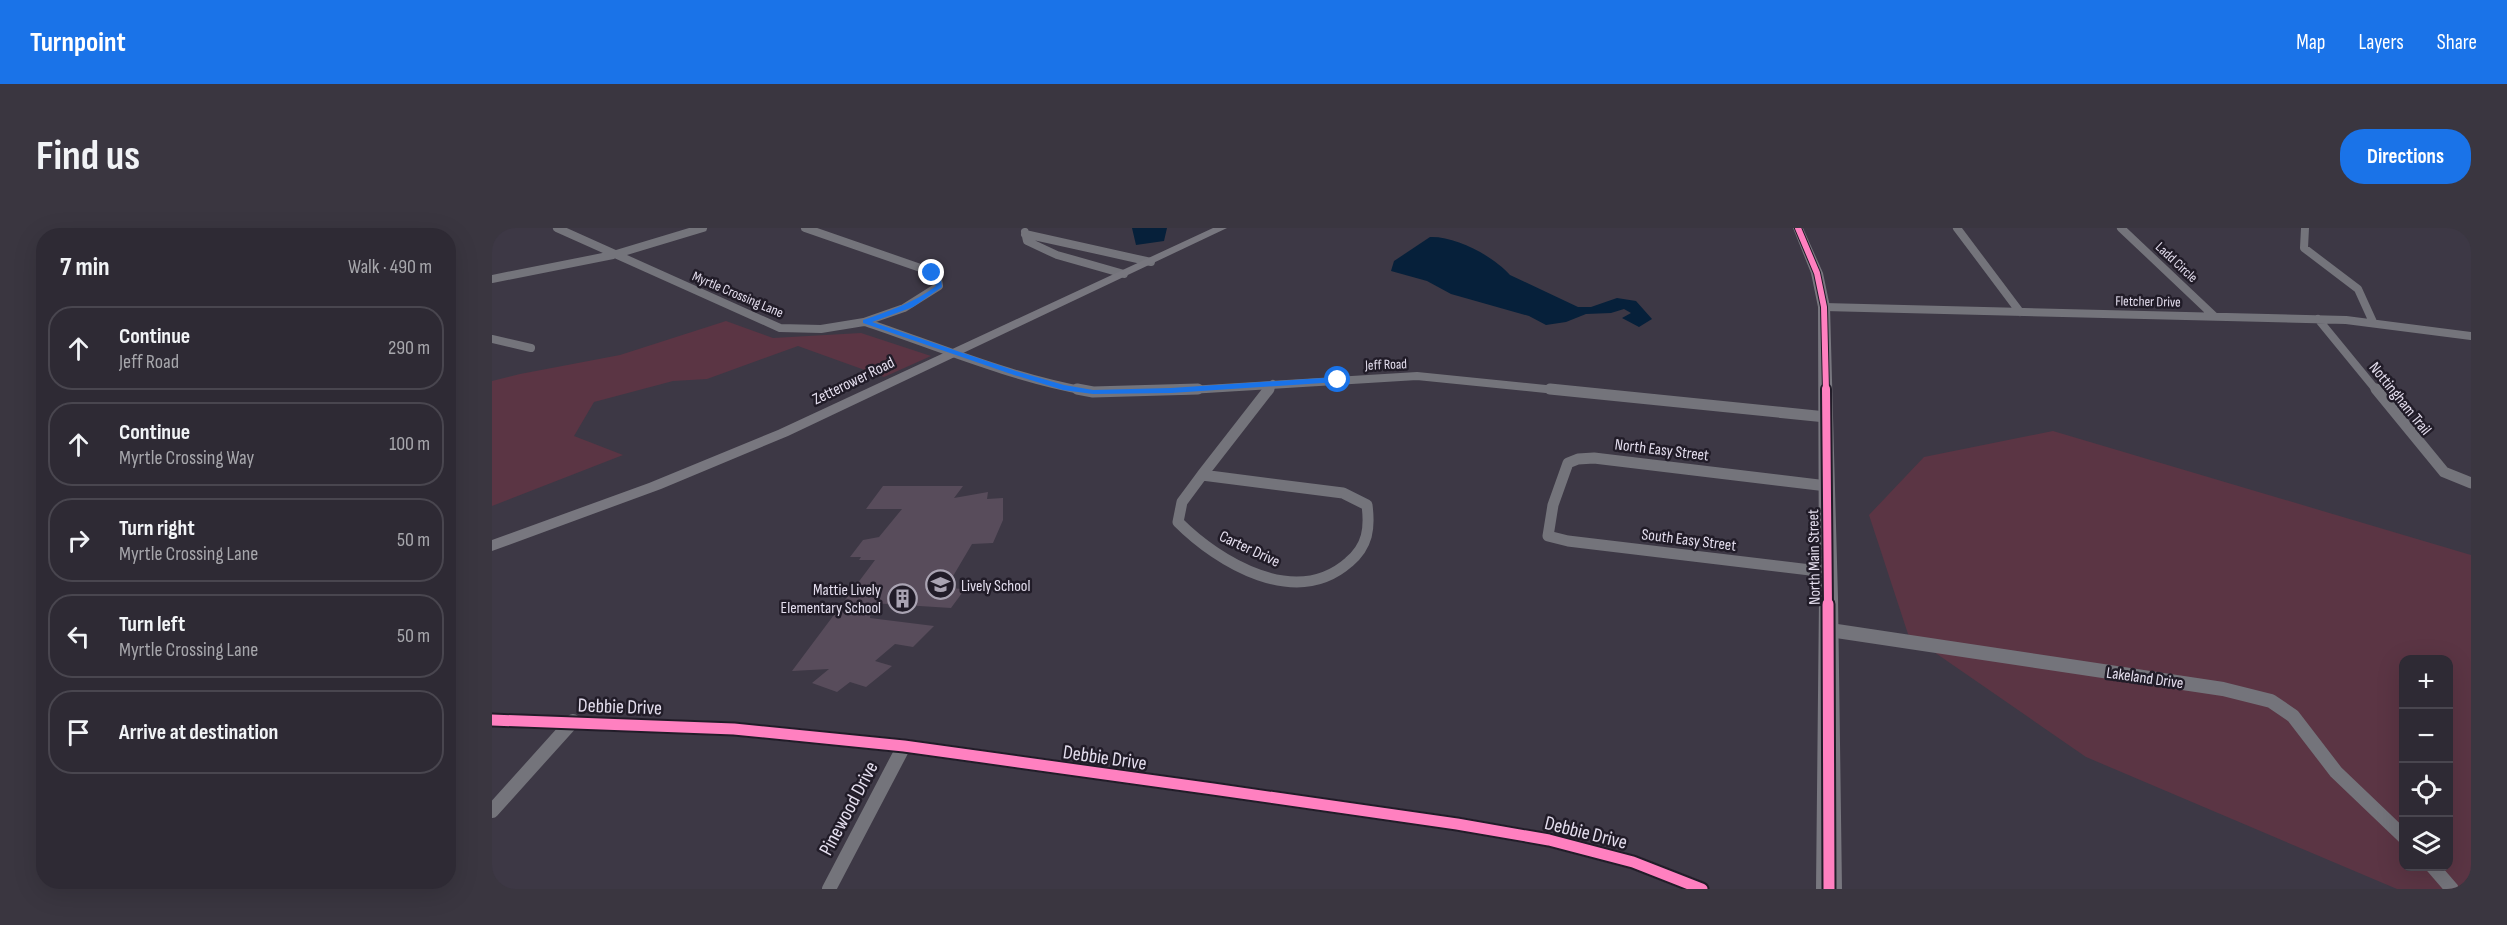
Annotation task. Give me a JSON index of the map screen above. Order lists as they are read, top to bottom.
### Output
{
  "streets": {
    "street": [
      "Ladd Circle",
      "Myrtle Crossing Lane",
      "Fletcher Drive",
      "Jeff Road",
      "Zetterower Road",
      "Nottingham Trail",
      "North Easy Street",
      "South Easy Street",
      "Carter Drive",
      "North Main Street",
      "Lakeland Drive",
      "Debbie Drive",
      "Pinewood Drive"
    ]
  },
  "crossings": [
    ["Ladd Circle", "Fletcher Drive"],
    ["Myrtle Crossing Lane", "Jeff Road"],
    ["Fletcher Drive", "Nottingham Trail"],
    ["Fletcher Drive", "North Main Street"],
    ["Jeff Road", "Zetterower Road"],
    ["Jeff Road", "Carter Drive"],
    ["Jeff Road", "North Main Street"],
    ["North Easy Street", "South Easy Street"],
    ["North Easy Street", "North Main Street"],
    ["South Easy Street", "North Main Street"],
    ["North Main Street", "Lakeland Drive"],
    ["Debbie Drive", "Pinewood Drive"]
  ],
  "places": {
    "school or university": ["Lively School"],
    "building": ["Mattie Lively Elementary School"]
  },
  "page": {
    "header": "Turnpoint",
    "nav": ["Map", "Layers", "Share"],
    "buttons": "Directions",
    "title": "Find us",
    "heading": ["7 min", "Walk · 490 m"],
    "list": [
      ["Continue", "Jeff Road", "290 m"],
      ["Continue", "Myrtle Crossing Way", "100 m"],
      ["Turn right", "Myrtle Crossing Lane", "50 m"],
      ["Turn left", "Myrtle Crossing Lane", "50 m"],
      "Arrive at destination"
    ],
    "map_buttons": ["+", "−"]
  }
}
